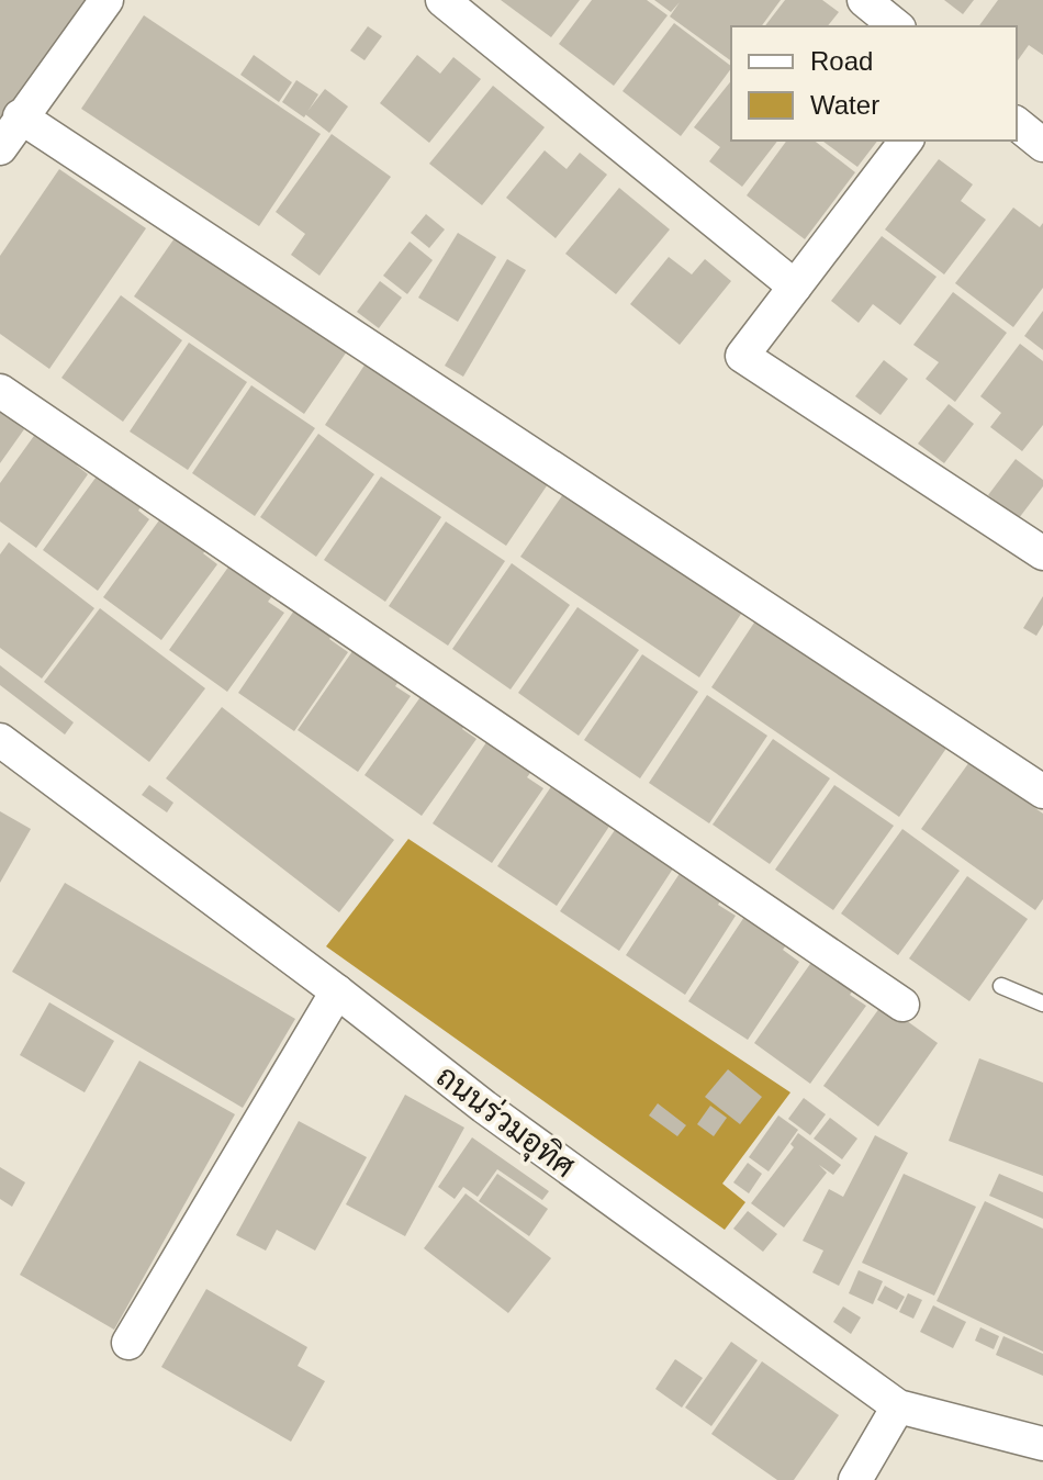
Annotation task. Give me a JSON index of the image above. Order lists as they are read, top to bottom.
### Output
{
  "streets": {
    "street": ["ถนนร่วมอุทิศ"]
  },
  "legend": ["Road", "Water"]
}
